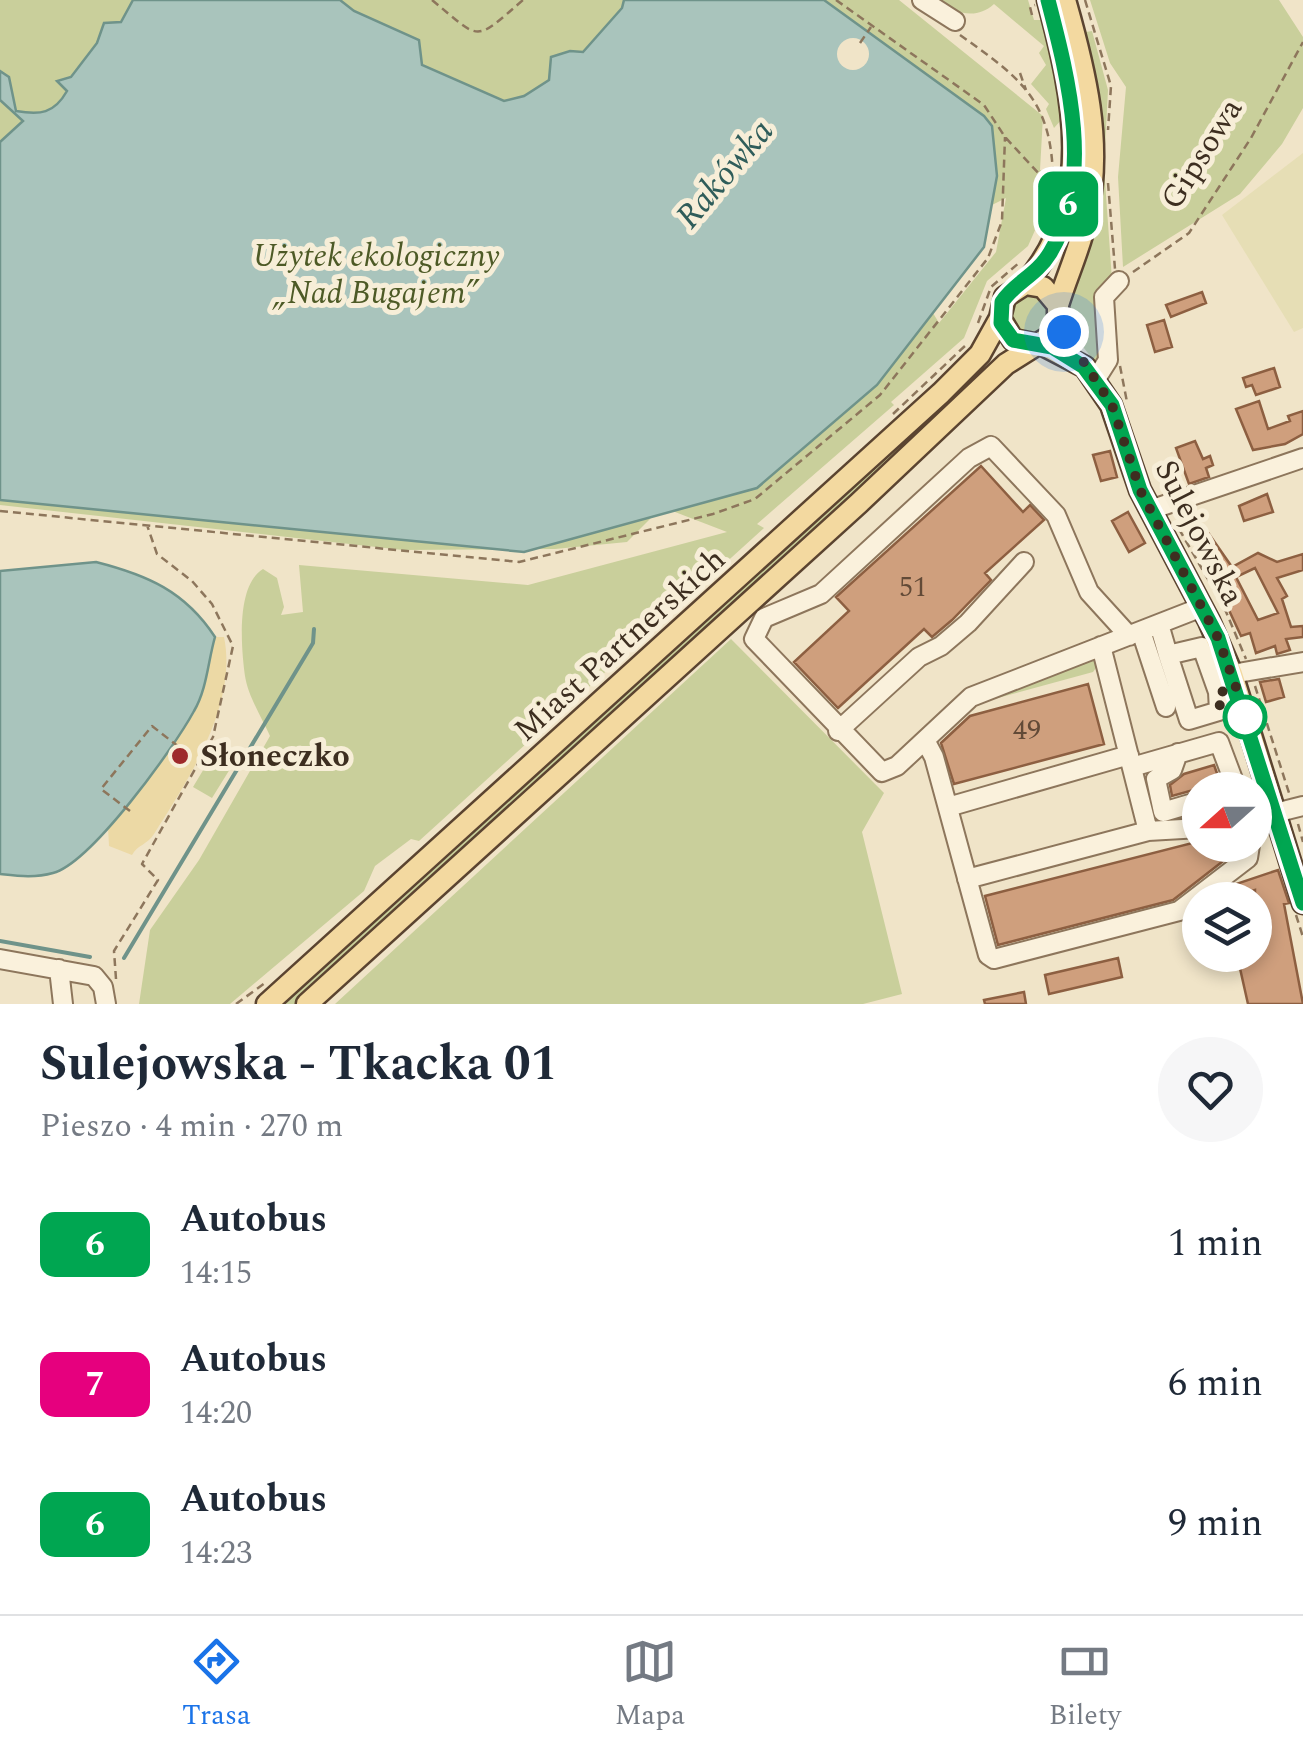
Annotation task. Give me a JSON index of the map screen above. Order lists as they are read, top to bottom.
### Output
{
  "streets": {
    "main road": ["Sulejowska", "Miast Partnerskich"],
    "path": ["Gipsowa"]
  },
  "crossings": [
    ["Sulejowska", "Miast Partnerskich"]
  ],
  "water": ["Rakówka"],
  "parks": ["Użytek ekologiczny „Nad Bugajem”"],
  "places": ["Słoneczko"],
  "lines": ["bus line 6"],
  "house_numbers": ["51", "49"],
  "north": "left",
  "page": {
    "on_map": "6",
    "heading": ["Sulejowska - Tkacka 01", "Pieszo · 4 min · 270 m"],
    "list": [
      {
        "mark": "6",
        "name": "Autobus",
        "note": "14:15",
        "value": "1 min"
      },
      {
        "mark": "7",
        "name": "Autobus",
        "note": "14:20",
        "value": "6 min"
      },
      {
        "mark": "6",
        "name": "Autobus",
        "note": "14:23",
        "value": "9 min"
      }
    ],
    "tabs": ["Trasa", "Mapa", "Bilety"]
  }
}
